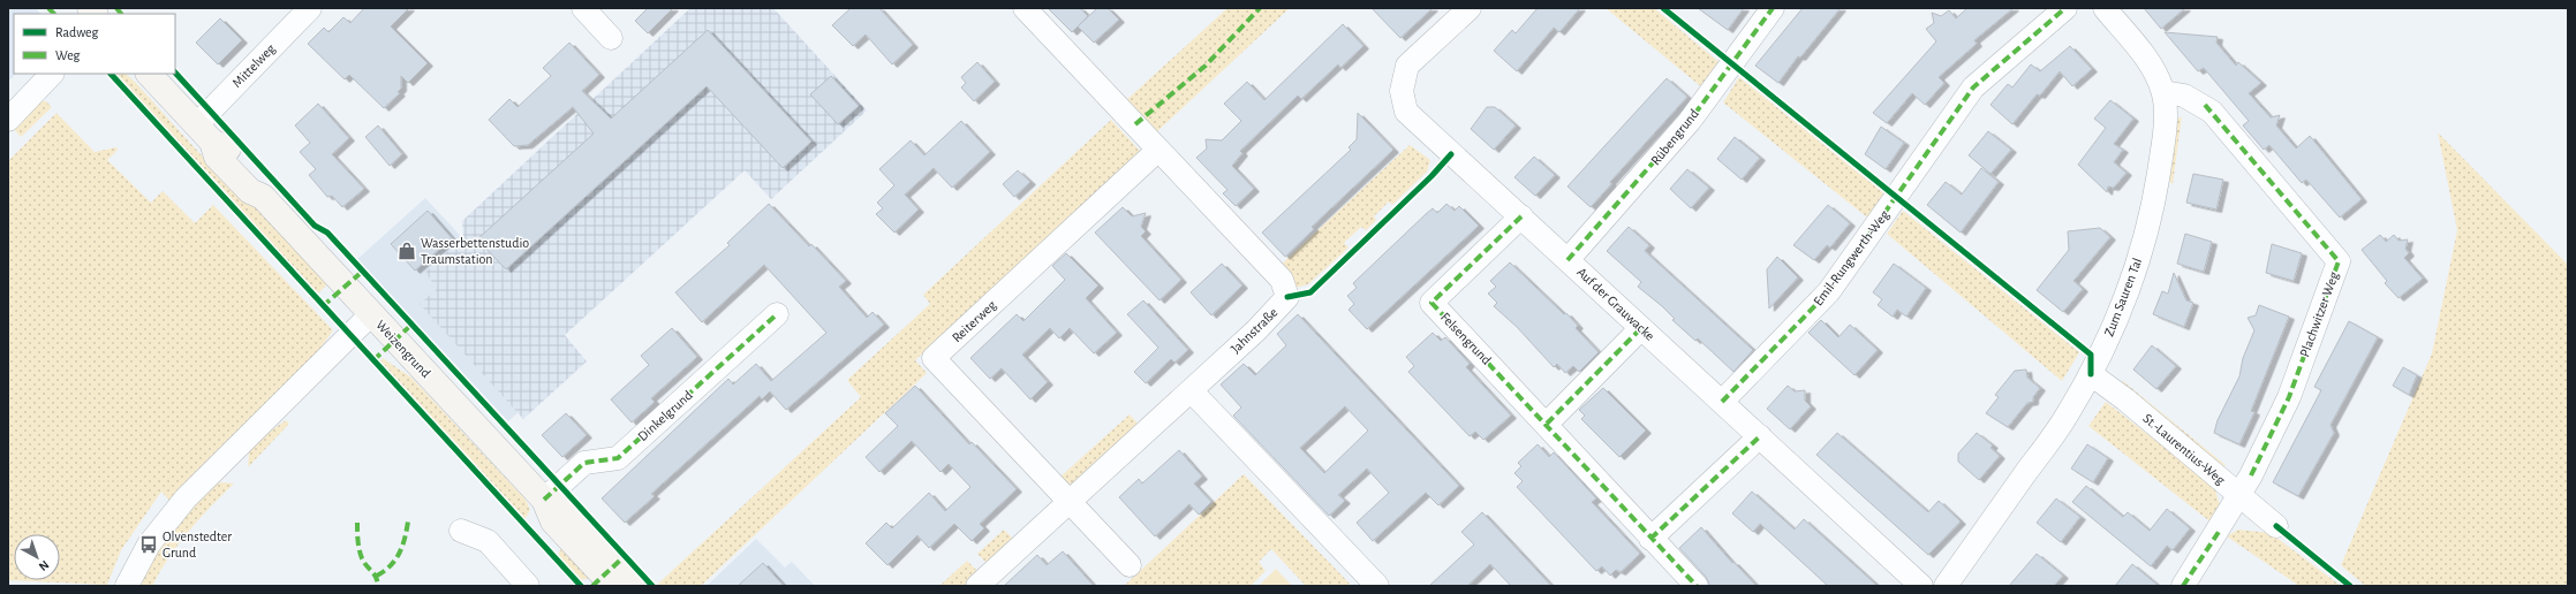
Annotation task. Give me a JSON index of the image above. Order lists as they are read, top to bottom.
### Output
{
  "streets": {
    "main road": ["Weizengrund"],
    "street": [
      "Mittelweg",
      "Rübengrund",
      "Emil-Rungwerth-Weg",
      "Zum Sauren Tal",
      "Auf der Grauwacke",
      "Plachwitzer Weg",
      "Reiterweg",
      "Jahnstraße",
      "Felsengrund",
      "Dinkelgrund",
      "St.-Laurentius-Weg"
    ]
  },
  "crossings": [
    ["Mittelweg", "Weizengrund"],
    ["Rübengrund", "Auf der Grauwacke"],
    ["Emil-Rungwerth-Weg", "Auf der Grauwacke"],
    ["Zum Sauren Tal", "Plachwitzer Weg"],
    ["Zum Sauren Tal", "St.-Laurentius-Weg"],
    ["Auf der Grauwacke", "Felsengrund"],
    ["Plachwitzer Weg", "St.-Laurentius-Weg"],
    ["Reiterweg", "Jahnstraße"],
    ["Weizengrund", "Dinkelgrund"]
  ],
  "places": {
    "shop": ["Wasserbettenstudio Traumstation"],
    "bus stop": ["Olvenstedter Grund"]
  },
  "legend": ["Radweg", "Weg"],
  "north": "bottom right"
}
